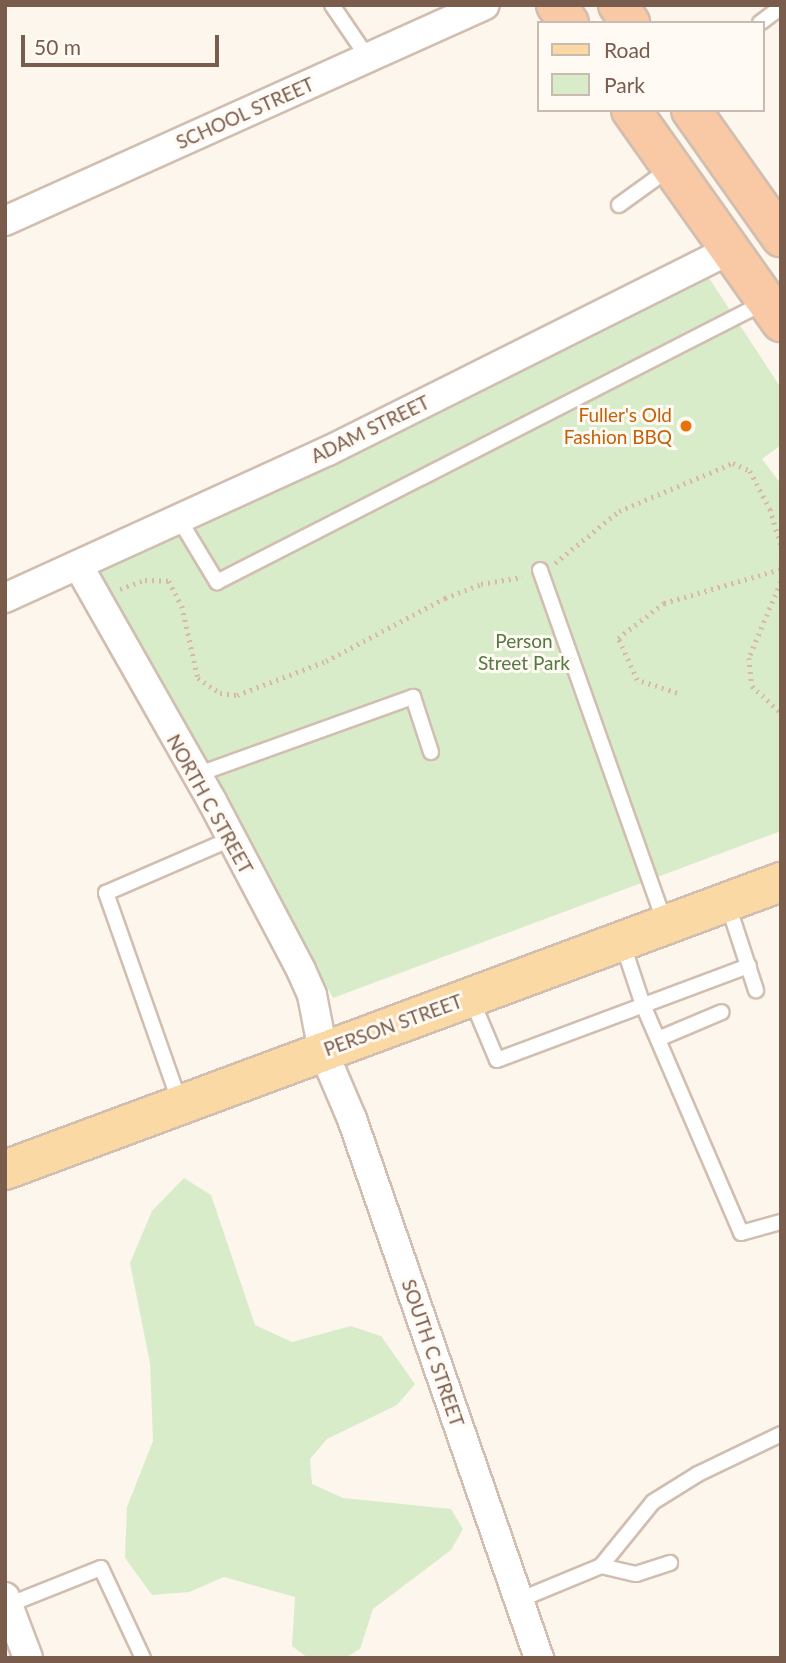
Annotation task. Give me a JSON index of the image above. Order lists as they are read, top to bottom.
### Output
{
  "streets": {
    "main road": ["PERSON STREET"],
    "street": [
      "SCHOOL STREET",
      "ADAM STREET",
      "NORTH C STREET",
      "SOUTH C STREET"
    ]
  },
  "crossings": [
    ["ADAM STREET", "NORTH C STREET"],
    ["NORTH C STREET", "PERSON STREET"],
    ["NORTH C STREET", "SOUTH C STREET"],
    ["PERSON STREET", "SOUTH C STREET"]
  ],
  "parks": ["Person Street Park"],
  "places": ["Fuller's Old Fashion BBQ"],
  "legend": ["Road", "Park"],
  "scale_bar": "50 m"
}
